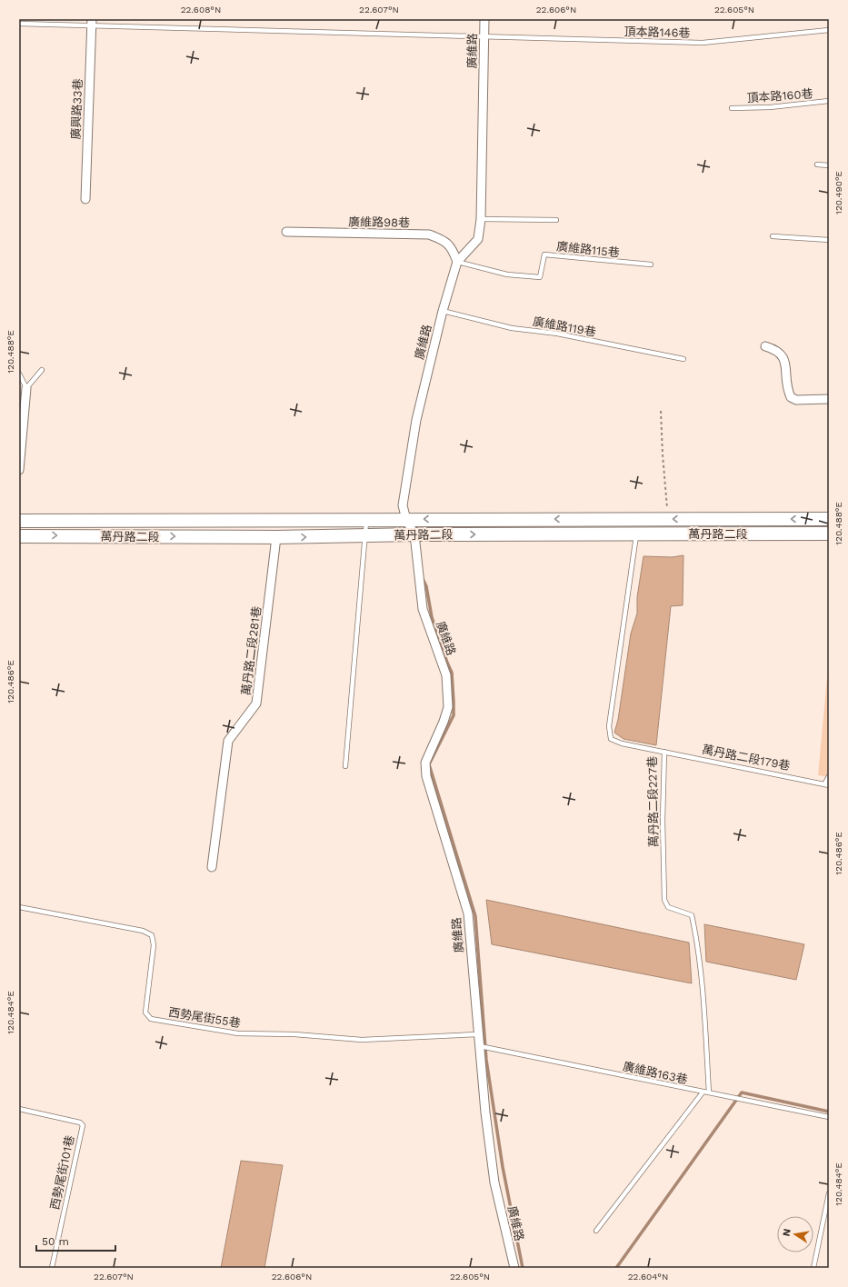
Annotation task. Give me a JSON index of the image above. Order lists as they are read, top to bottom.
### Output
{
  "streets": {
    "main road": ["萬丹路二段"],
    "street": [
      "廣維路",
      "廣興路33巷",
      "廣維路98巷",
      "萬丹路二段281巷"
    ],
    "lane": [
      "頂本路146巷",
      "頂本路160巷",
      "廣維路115巷",
      "廣維路119巷",
      "萬丹路二段179巷",
      "萬丹路二段227巷",
      "西勢尾街55巷",
      "廣維路163巷",
      "西勢尾街101巷"
    ]
  },
  "crossings": [
    ["頂本路146巷", "廣維路"],
    ["頂本路146巷", "廣興路33巷"],
    ["廣維路", "廣維路98巷"],
    ["廣維路", "廣維路115巷"],
    ["廣維路", "廣維路119巷"],
    ["廣維路", "萬丹路二段"],
    ["廣維路", "西勢尾街55巷"],
    ["廣維路", "廣維路163巷"],
    ["廣維路98巷", "廣維路115巷"],
    ["萬丹路二段", "萬丹路二段281巷"],
    ["萬丹路二段", "萬丹路二段227巷"],
    ["萬丹路二段179巷", "萬丹路二段227巷"],
    ["萬丹路二段227巷", "廣維路163巷"]
  ],
  "scale_bar": "50 m",
  "north": "left",
  "coordinates": [
    "22.608°N",
    "22.607°N",
    "22.606°N",
    "22.605°N",
    "120.490°E",
    "120.488°E",
    "120.486°E",
    "120.484°E",
    "22.604°N"
  ]
}
